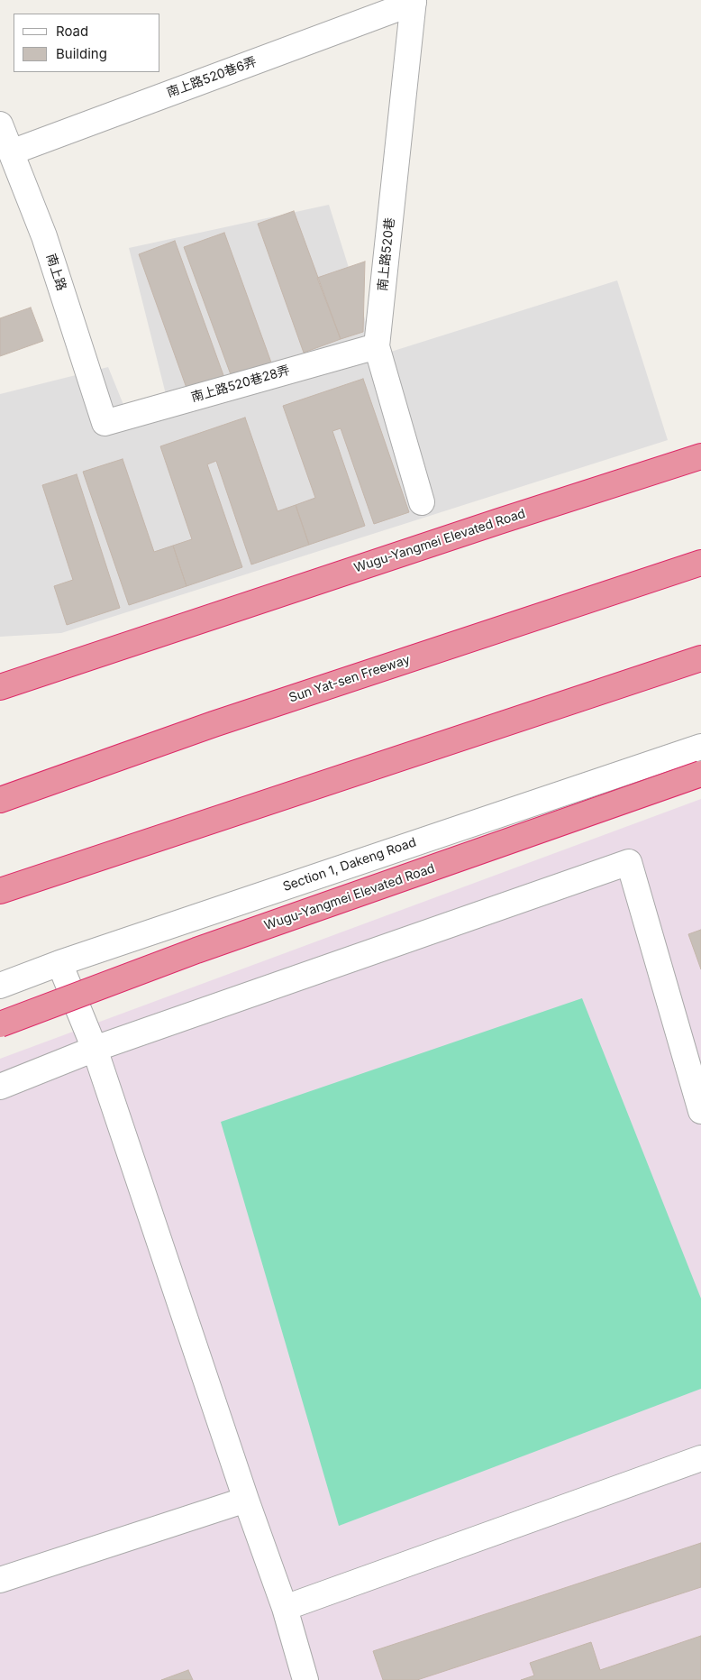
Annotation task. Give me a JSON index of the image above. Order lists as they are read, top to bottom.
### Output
{
  "streets": {
    "highway": ["Wugu-Yangmei Elevated Road", "Sun Yat-sen Freeway"],
    "street": [
      "南上路520巷6弄",
      "南上路520巷",
      "南上路",
      "南上路520巷28弄",
      "Section 1, Dakeng Road"
    ]
  },
  "crossings": [
    ["南上路520巷6弄", "南上路520巷"],
    ["南上路520巷6弄", "南上路"],
    ["南上路520巷", "南上路520巷28弄"],
    ["南上路", "南上路520巷28弄"]
  ],
  "legend": ["Road", "Building"]
}
